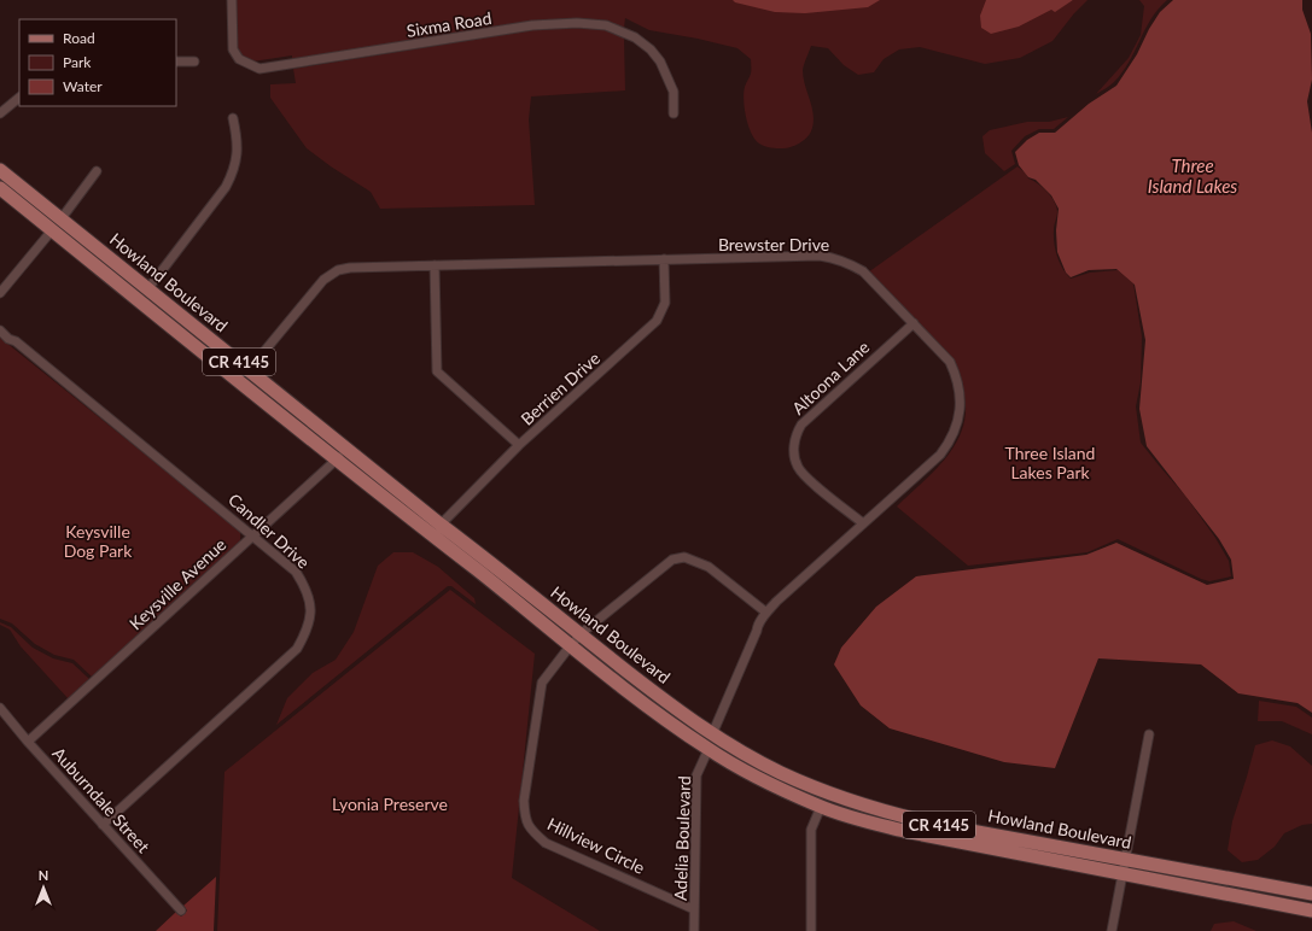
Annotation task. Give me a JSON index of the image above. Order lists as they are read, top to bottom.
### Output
{
  "streets": {
    "main road": ["Howland Boulevard", "CR 4145"],
    "street": [
      "Sixma Road",
      "Brewster Drive",
      "Altoona Lane",
      "Berrien Drive",
      "Candler Drive",
      "Keysville Avenue",
      "Auburndale Street",
      "Adelia Boulevard",
      "Hillview Circle"
    ]
  },
  "crossings": [
    ["Brewster Drive", "Howland Boulevard"],
    ["Brewster Drive", "Altoona Lane"],
    ["Brewster Drive", "Berrien Drive"],
    ["Howland Boulevard", "Berrien Drive"],
    ["Howland Boulevard", "Keysville Avenue"],
    ["Howland Boulevard", "Adelia Boulevard"],
    ["Howland Boulevard", "Hillview Circle"],
    ["Candler Drive", "Keysville Avenue"],
    ["Candler Drive", "Auburndale Street"],
    ["Keysville Avenue", "Auburndale Street"],
    ["Adelia Boulevard", "Hillview Circle"]
  ],
  "water": ["Three Island Lakes"],
  "parks": ["Three Island Lakes Park", "Keysville Dog Park", "Lyonia Preserve"],
  "legend": ["Road", "Park", "Water"],
  "north": "top"
}
